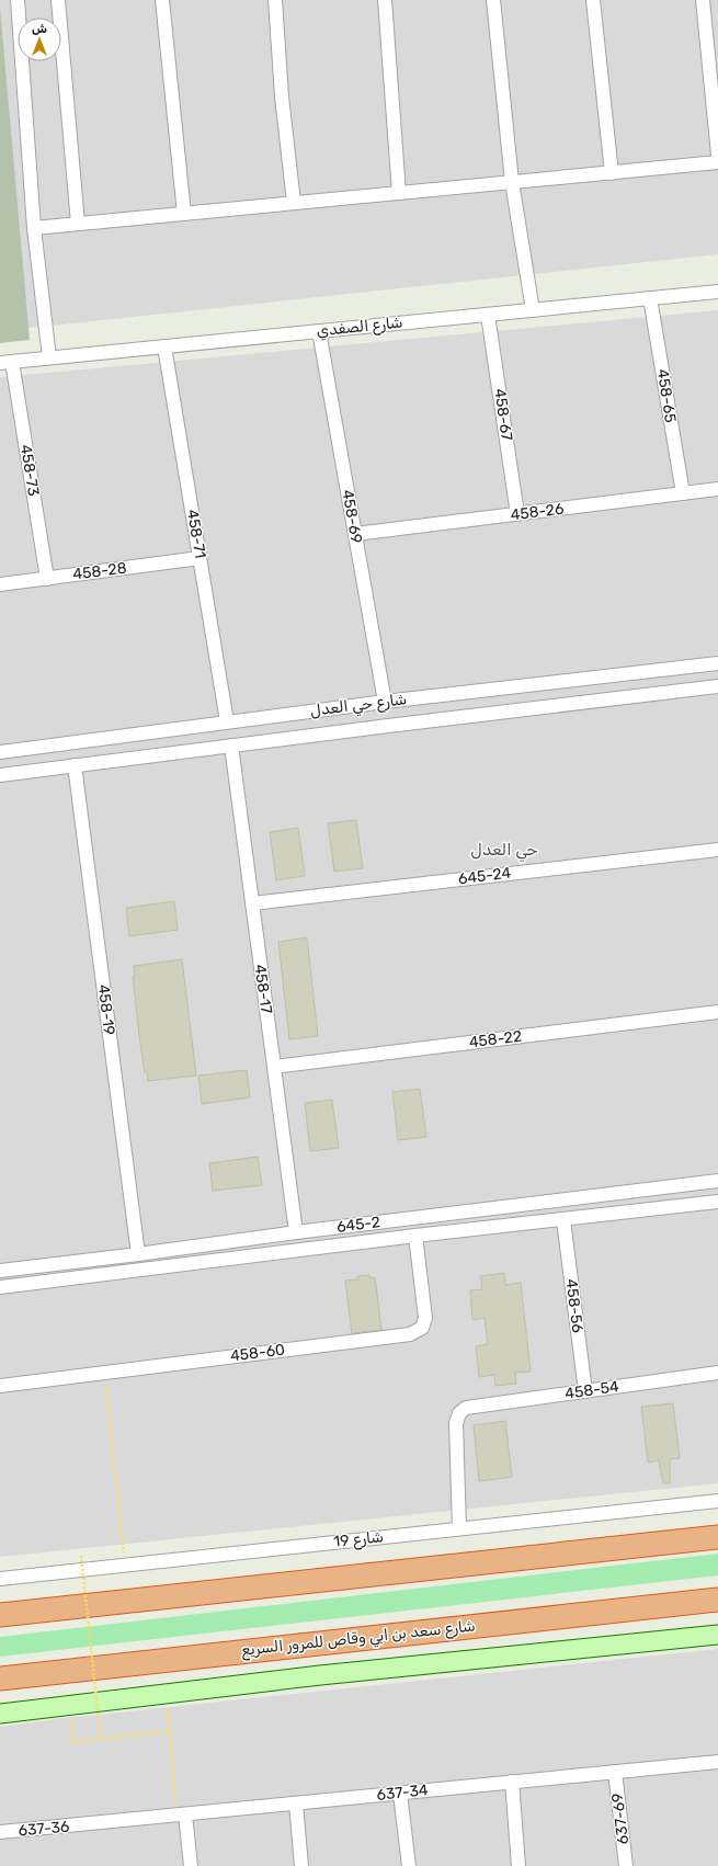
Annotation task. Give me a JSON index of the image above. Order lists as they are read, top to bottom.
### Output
{
  "streets": {
    "highway": ["شارع سعد بن ابي وقاص للمرور السريع"],
    "street": [
      "شارع الصفدي",
      "458-65",
      "458-67",
      "458-73",
      "458-26",
      "458-69",
      "458-71",
      "458-28",
      "شارع حي العدل",
      "645-24",
      "458-17",
      "458-19",
      "458-22",
      "645-2",
      "458-56",
      "458-60",
      "458-54",
      "شارع 19",
      "637-34",
      "637-69",
      "637-36"
    ]
  },
  "crossings": [
    ["شارع الصفدي", "458-65"],
    ["شارع الصفدي", "458-67"],
    ["شارع الصفدي", "458-73"],
    ["شارع الصفدي", "458-69"],
    ["شارع الصفدي", "458-71"],
    ["458-65", "458-26"],
    ["458-67", "458-26"],
    ["458-73", "458-28"],
    ["458-26", "458-69"],
    ["458-69", "شارع حي العدل"],
    ["458-71", "458-28"],
    ["458-71", "شارع حي العدل"],
    ["شارع حي العدل", "458-17"],
    ["شارع حي العدل", "458-19"],
    ["645-24", "458-17"],
    ["458-17", "458-22"],
    ["458-17", "645-2"],
    ["458-19", "645-2"],
    ["645-2", "458-56"],
    ["645-2", "458-60"],
    ["458-56", "458-54"],
    ["458-54", "شارع 19"],
    ["637-34", "637-69"],
    ["637-34", "637-36"]
  ],
  "districts": ["حي العدل"],
  "north": "top"
}
